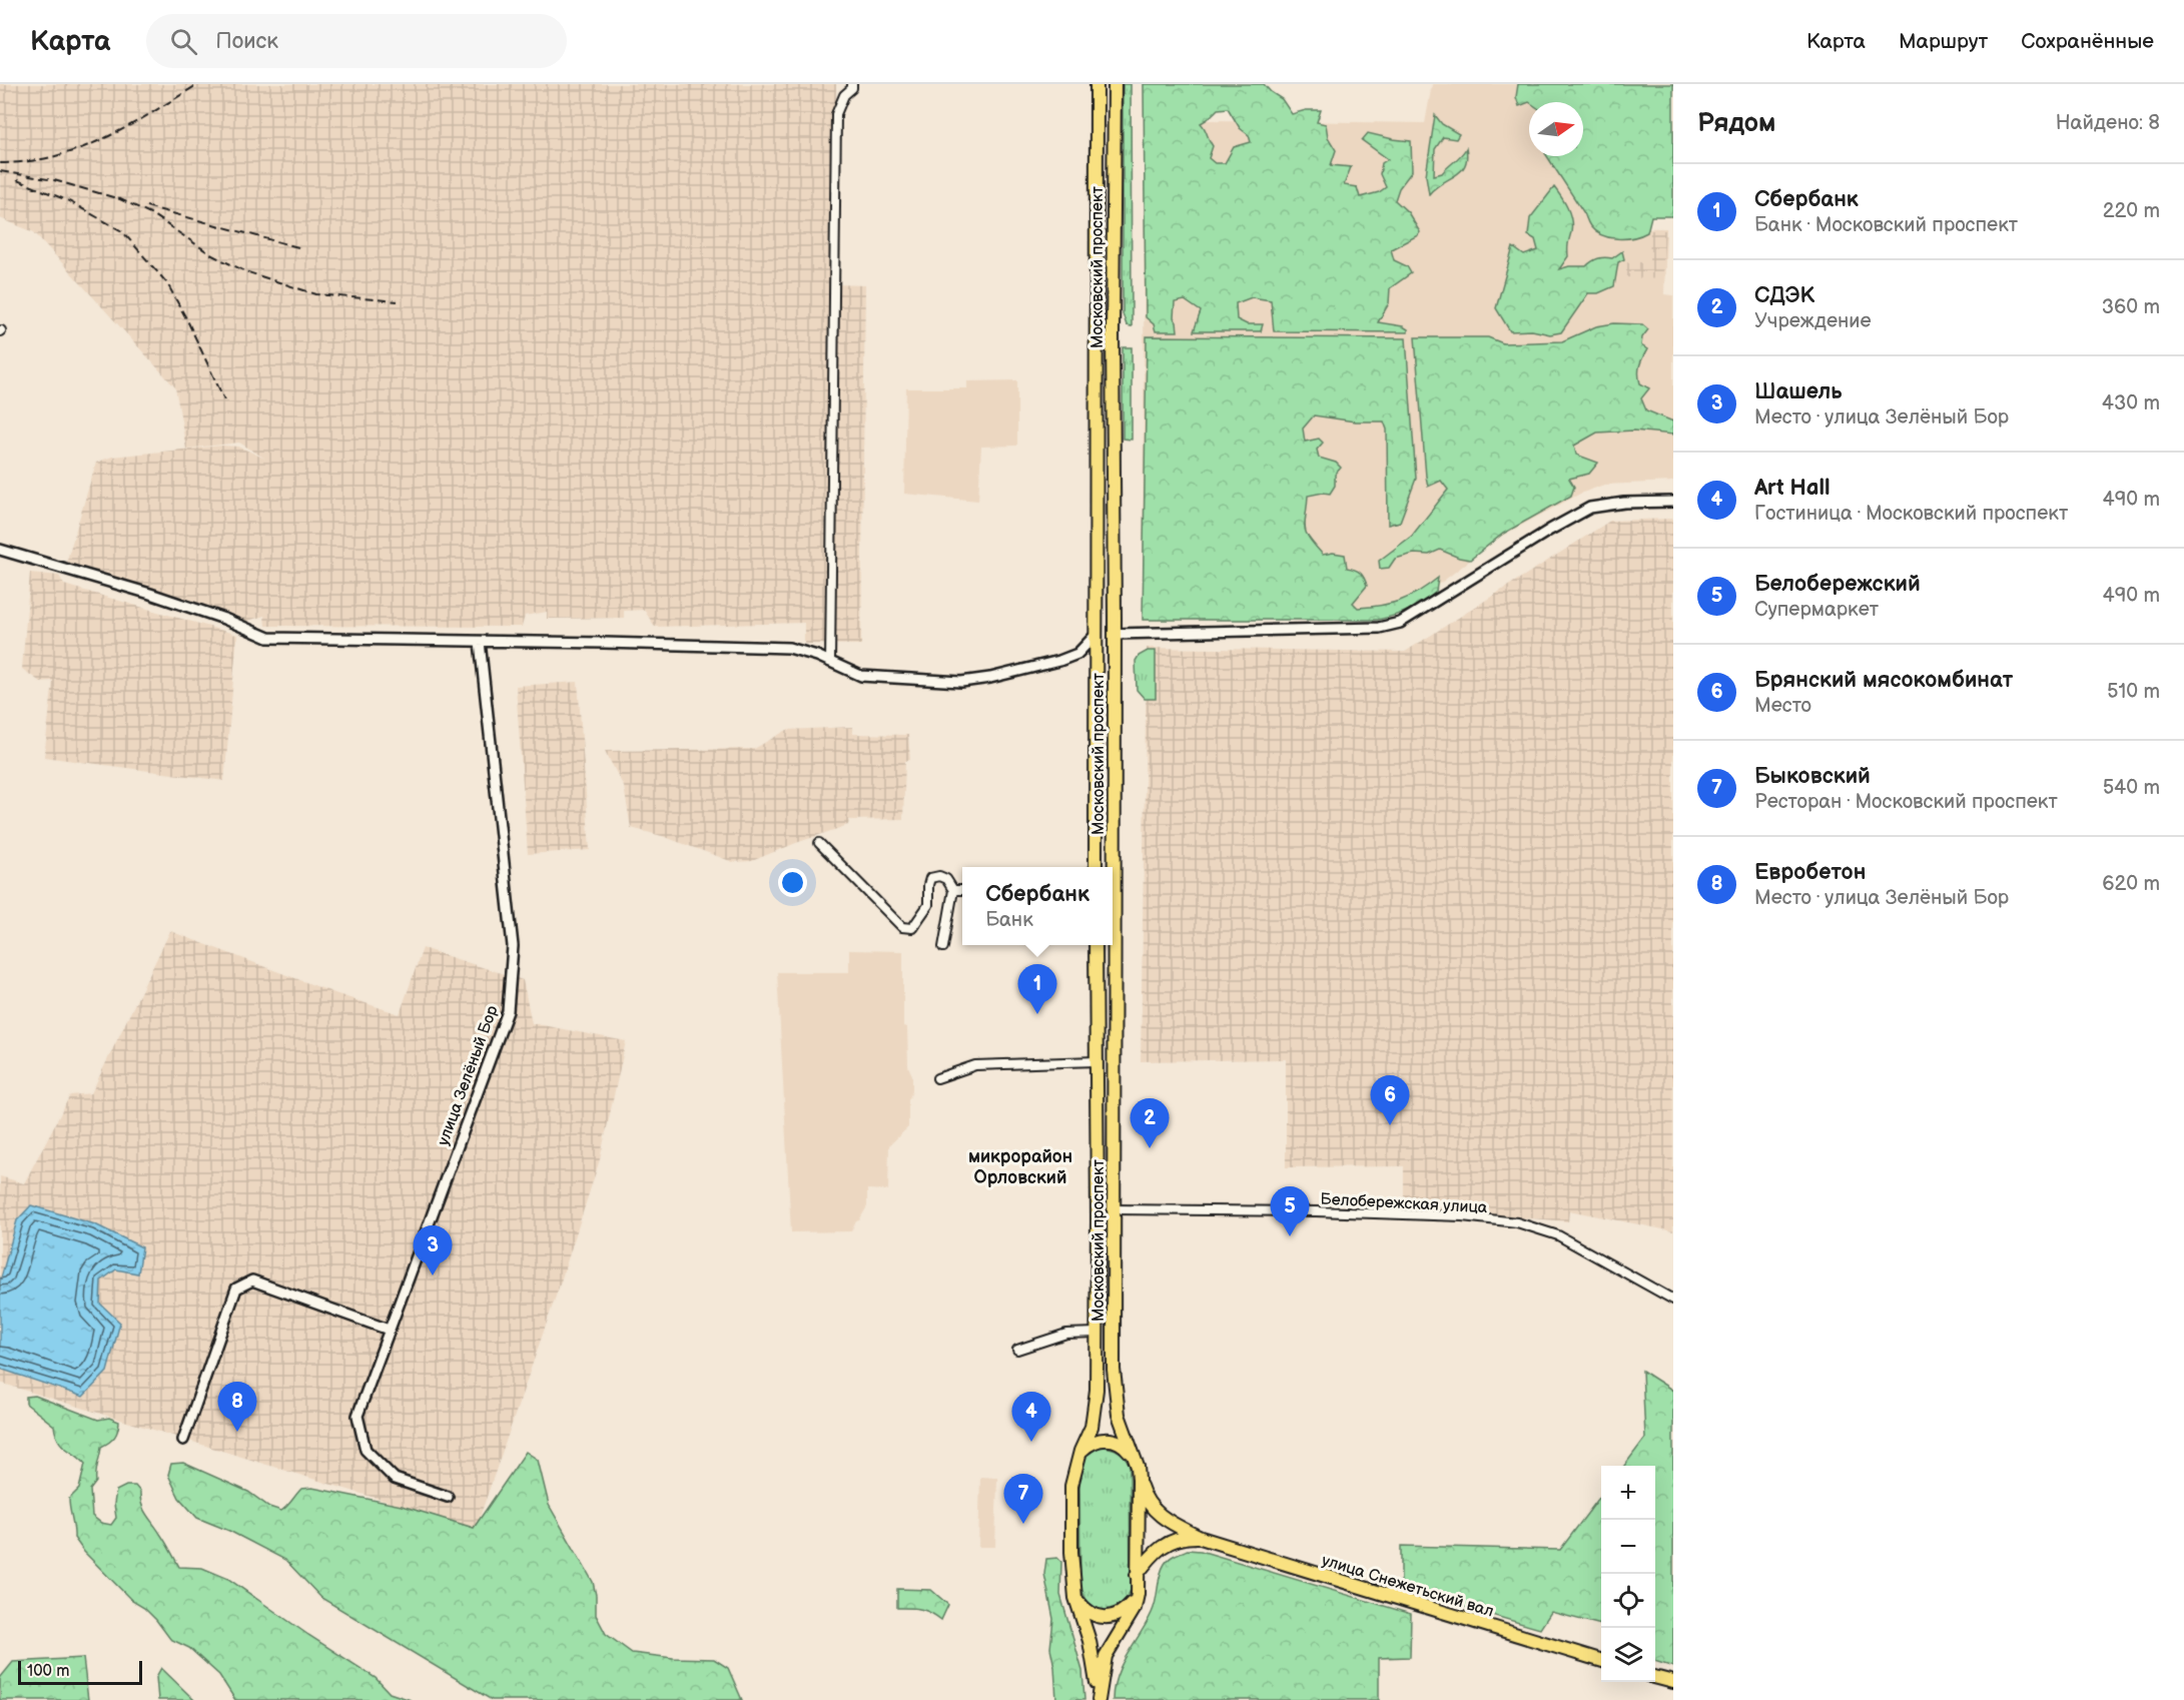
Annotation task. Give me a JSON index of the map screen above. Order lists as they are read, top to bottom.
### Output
{
  "streets": {
    "main road": ["Московский проспект", "улица Снежетьский вал"],
    "street": ["улица Зелёный Бор", "Белобережская улица"]
  },
  "crossings": [
    ["Московский проспект", "Белобережская улица"],
    ["Московский проспект", "улица Снежетьский вал"]
  ],
  "districts": ["микрорайон Орловский"],
  "scale_bar": "100 m",
  "north": "right",
  "page": {
    "header": "Карта",
    "search": "Поиск",
    "nav": ["Карта", "Маршрут", "Сохранённые"],
    "heading": ["Рядом", "Найдено: 8"],
    "list": [
      {
        "mark": "1",
        "name": "Сбербанк",
        "note": "Банк · Московский проспект",
        "value": "220 m"
      },
      {
        "mark": "2",
        "name": "СДЭК",
        "note": "Учреждение",
        "value": "360 m"
      },
      {
        "mark": "3",
        "name": "Шашель",
        "note": "Место · улица Зелёный Бор",
        "value": "430 m"
      },
      {
        "mark": "4",
        "name": "Art Hall",
        "note": "Гостиница · Московский проспект",
        "value": "490 m"
      },
      {
        "mark": "5",
        "name": "Белобережский",
        "note": "Супермаркет",
        "value": "490 m"
      },
      {
        "mark": "6",
        "name": "Брянский мясокомбинат",
        "note": "Место",
        "value": "510 m"
      },
      {
        "mark": "7",
        "name": "Быковский",
        "note": "Ресторан · Московский проспект",
        "value": "540 m"
      },
      {
        "mark": "8",
        "name": "Евробетон",
        "note": "Место · улица Зелёный Бор",
        "value": "620 m"
      }
    ],
    "popup": ["Сбербанк", "Банк"],
    "pins": [
      "1",
      "6",
      "2",
      "5",
      "3",
      "8",
      "4",
      "7"
    ],
    "map_buttons": ["+", "−"],
    "scale": "100 m"
  }
}
